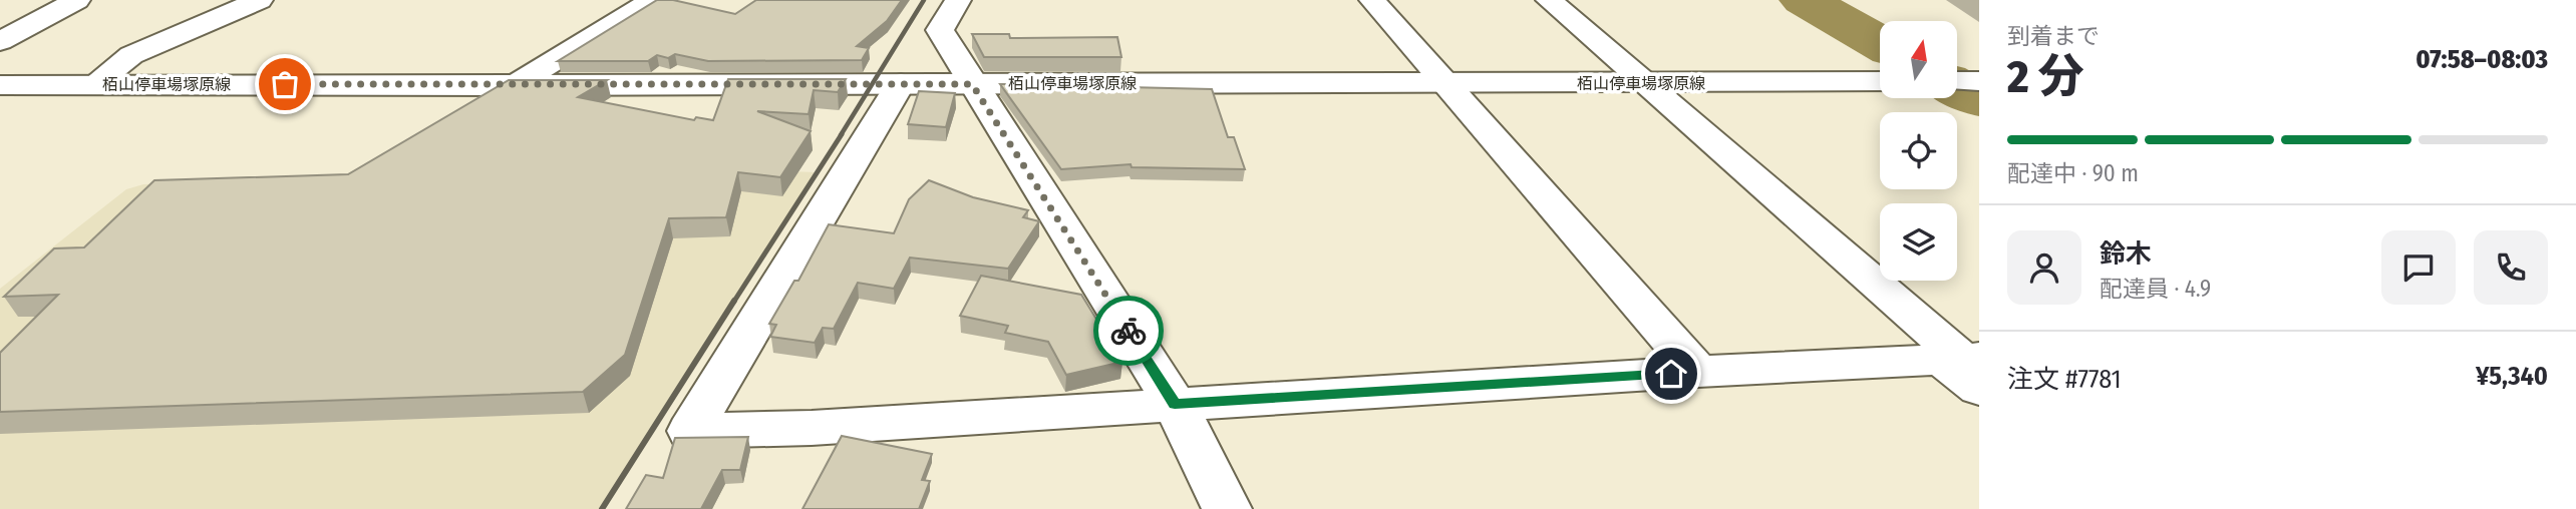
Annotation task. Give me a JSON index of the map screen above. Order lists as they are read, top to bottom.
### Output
{
  "streets": {
    "street": ["栢山停車場塚原線"]
  },
  "north": "top",
  "page": {
    "heading": ["2 分", "到着まで", "07:58–08:03"],
    "panel": [
      "鈴木",
      "配達員 · 4.9",
      "注文 #7781",
      "¥5,340"
    ],
    "bar": "配達中 · 90 m"
  }
}
